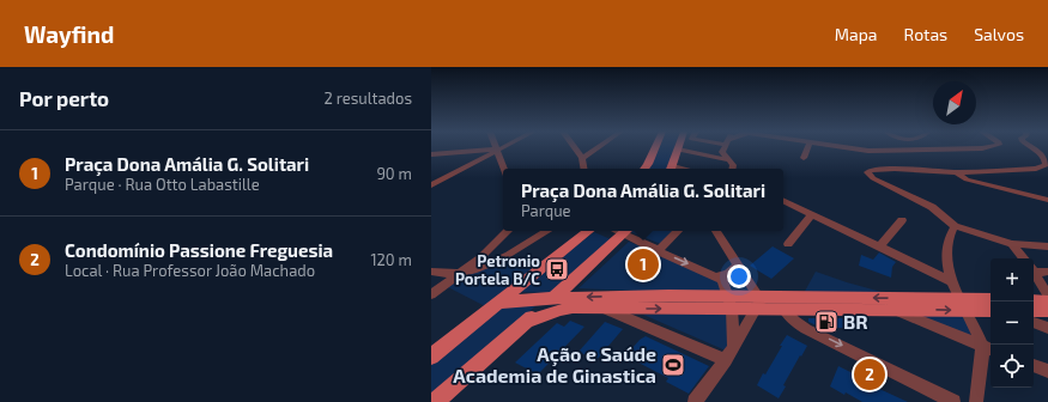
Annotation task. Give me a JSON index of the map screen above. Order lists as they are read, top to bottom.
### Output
{
  "places": {
    "bus stop": ["Petronio Portela B/C"],
    "fuel station": ["BR"],
    "sports": ["Ação e Saúde Academia de Ginastica"]
  },
  "north": "top right",
  "page": {
    "header": "Wayfind",
    "nav": ["Mapa", "Rotas", "Salvos"],
    "heading": ["Por perto", "2 resultados"],
    "list": [
      {
        "mark": "1",
        "name": "Praça Dona Amália G. Solitari",
        "note": "Parque · Rua Otto Labastille",
        "value": "90 m"
      },
      {
        "mark": "2",
        "name": "Condomínio Passione Freguesia",
        "note": "Local · Rua Professor João Machado",
        "value": "120 m"
      }
    ],
    "popup": ["Praça Dona Amália G. Solitari", "Parque"],
    "pins": ["1", "2"],
    "map_buttons": ["+", "−"]
  }
}
